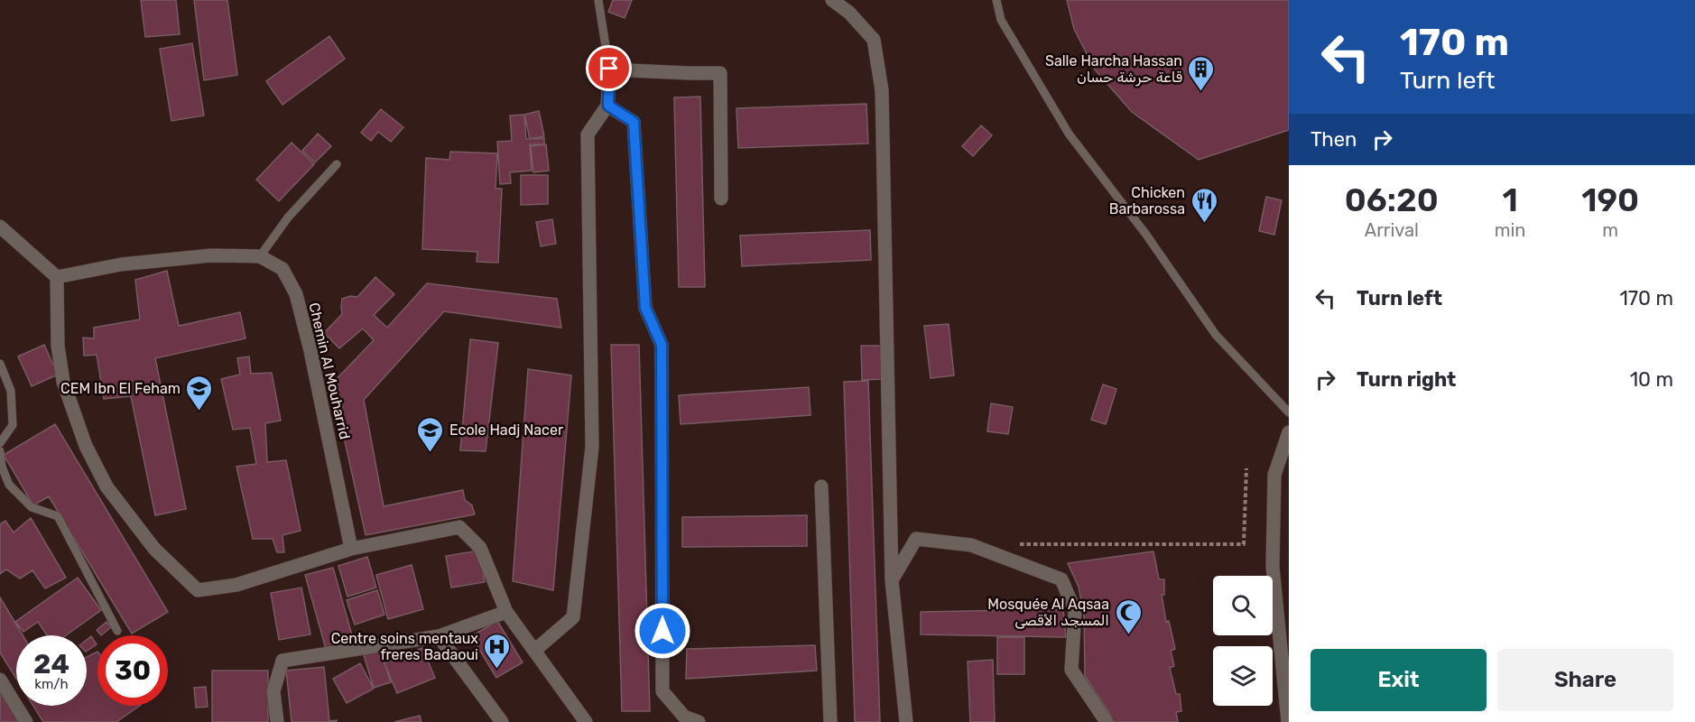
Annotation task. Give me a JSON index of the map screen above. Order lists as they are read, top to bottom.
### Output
{
  "streets": {
    "street": ["Chemin Al Mouharrid"]
  },
  "places": {
    "building": ["Salle Harcha Hassan قاعة حرشة حسان"],
    "restaurant": ["Chicken Barbarossa"],
    "school or university": ["CEM Ibn El Feham", "Ecole Hadj Nacer"],
    "mosque": ["Mosquée Al Aqsaa المسجد الأقصى"],
    "hospital": ["Centre soins mentaux freres Badaoui"]
  },
  "page": {
    "turn": ["170 m", "Turn left"],
    "then": "Then",
    "eta": [
      "06:20",
      "Arrival",
      "1",
      "min",
      "190",
      "m"
    ],
    "list": [
      {
        "name": "Turn left",
        "value": "170 m"
      },
      {
        "name": "Turn right",
        "value": "10 m"
      }
    ],
    "speed": "24 km/h",
    "limit": "30",
    "buttons": ["Exit", "Share"]
  }
}
